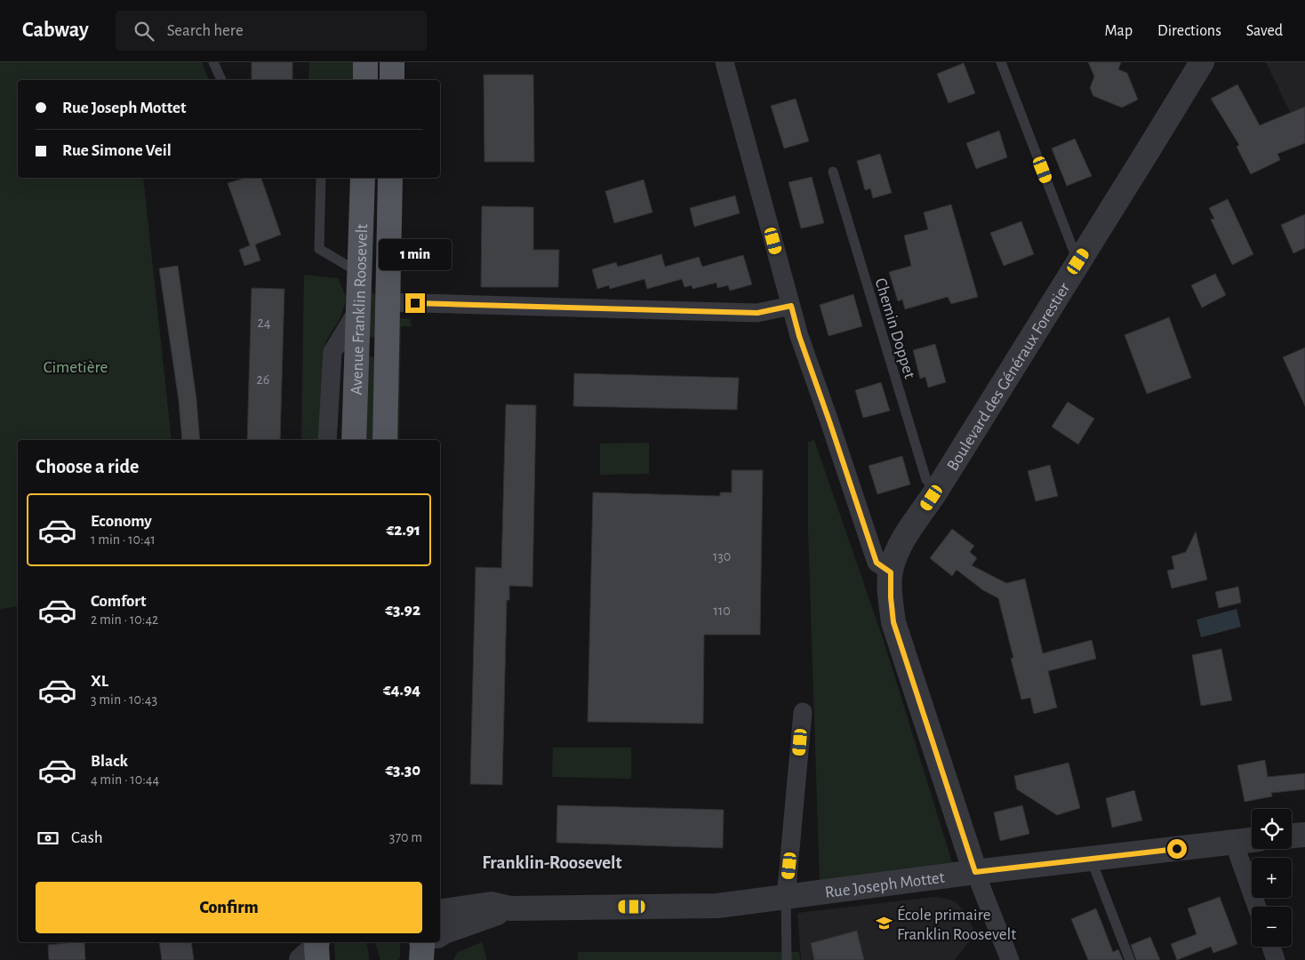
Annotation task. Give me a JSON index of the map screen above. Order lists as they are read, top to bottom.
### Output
{
  "streets": {
    "main road": ["Avenue Franklin Roosevelt"],
    "street": ["Boulevard des Généraux Forestier", "Rue Joseph Mottet"],
    "lane": ["Chemin Doppet"]
  },
  "crossings": [
    ["Chemin Doppet", "Boulevard des Généraux Forestier"],
    ["Boulevard des Généraux Forestier", "Rue Joseph Mottet"]
  ],
  "districts": ["Franklin-Roosevelt"],
  "parks": ["Cimetière"],
  "places": {
    "school or university": ["École primaire Franklin Roosevelt"]
  },
  "house_numbers": [
    "24",
    "26",
    "130",
    "110"
  ],
  "page": {
    "header": "Cabway",
    "search": "Search here",
    "nav": ["Map", "Directions", "Saved"],
    "banner": ["Rue Joseph Mottet", "Rue Simone Veil"],
    "bubble": "1 min",
    "heading": "Choose a ride",
    "list": [
      {
        "name": "Economy",
        "note": "1 min · 10:41",
        "value": "€2.91"
      },
      {
        "name": "Comfort",
        "note": "2 min · 10:42",
        "value": "€3.92"
      },
      {
        "name": "XL",
        "note": "3 min · 10:43",
        "value": "€4.94"
      },
      {
        "name": "Black",
        "note": "4 min · 10:44",
        "value": "€3.30"
      }
    ],
    "map_buttons": ["+", "−"],
    "pay": ["Cash", "370 m"],
    "buttons": "Confirm"
  }
}
